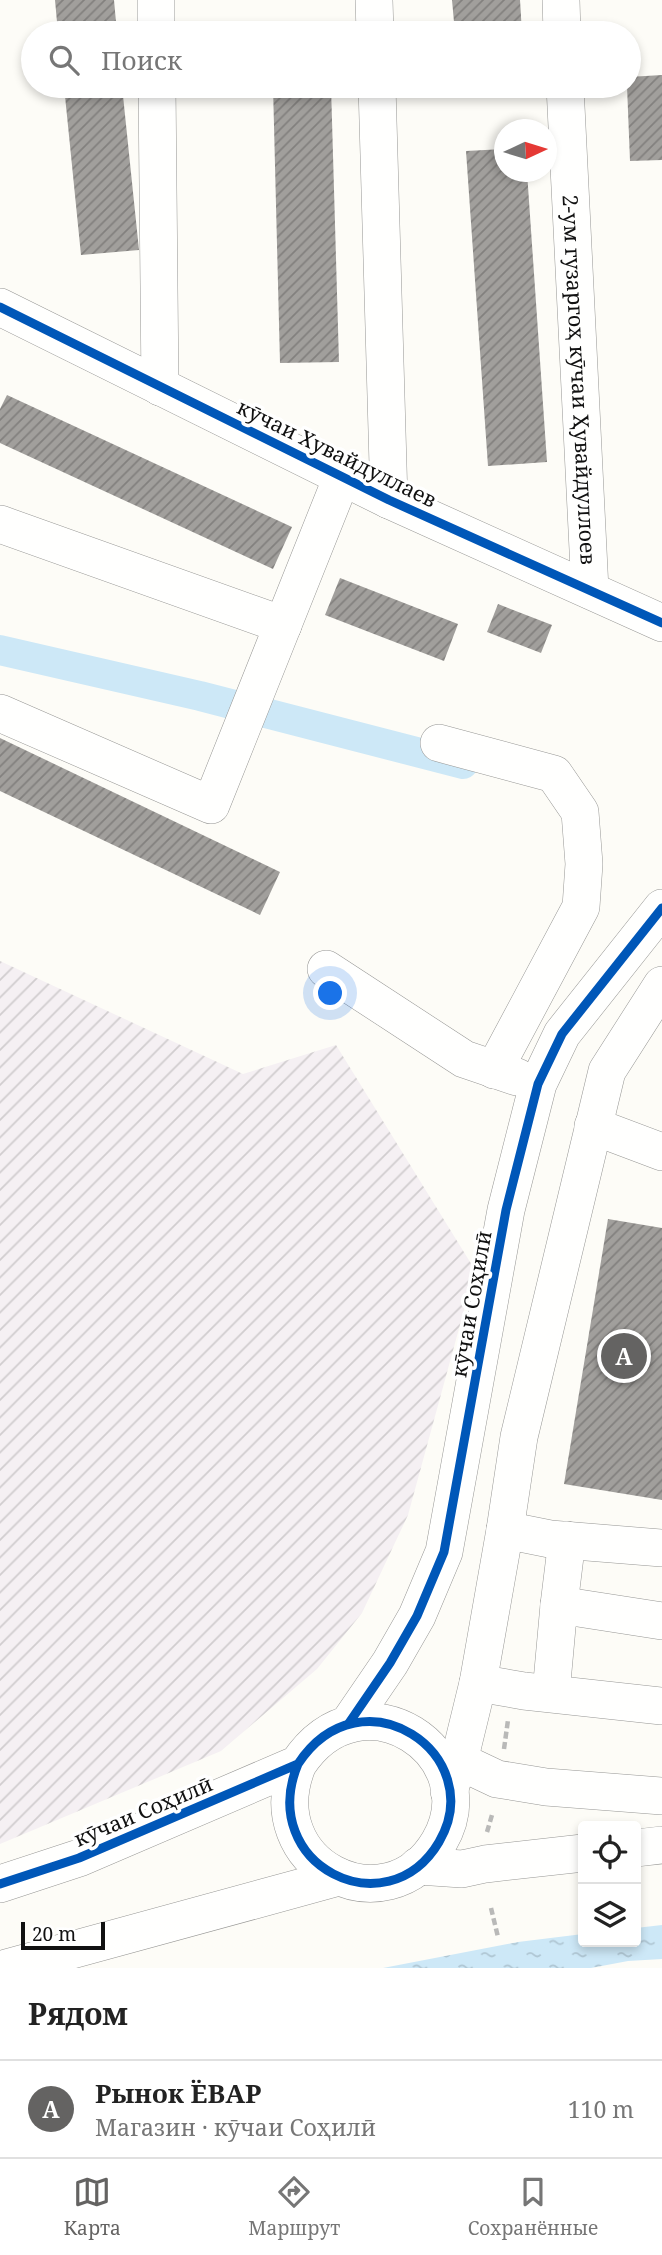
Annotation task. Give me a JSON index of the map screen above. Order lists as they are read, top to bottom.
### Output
{
  "streets": {
    "street": ["2-ум гузаргоҳ кӯчаи Ҳувайдуллоев", "кӯчаи Хувайдуллаев", "кӯчаи Соҳилӣ"]
  },
  "crossings": [
    ["2-ум гузаргоҳ кӯчаи Ҳувайдуллоев", "кӯчаи Хувайдуллаев"]
  ],
  "scale_bar": "20 m",
  "north": "right",
  "page": {
    "search": "Поиск",
    "pins": "A",
    "scale": "20 m",
    "heading": "Рядом",
    "list": [
      {
        "mark": "A",
        "name": "Рынок ЁВАР",
        "note": "Магазин · кӯчаи Соҳилӣ",
        "value": "110 m"
      }
    ],
    "nav": ["Карта", "Маршрут", "Сохранённые"]
  }
}
